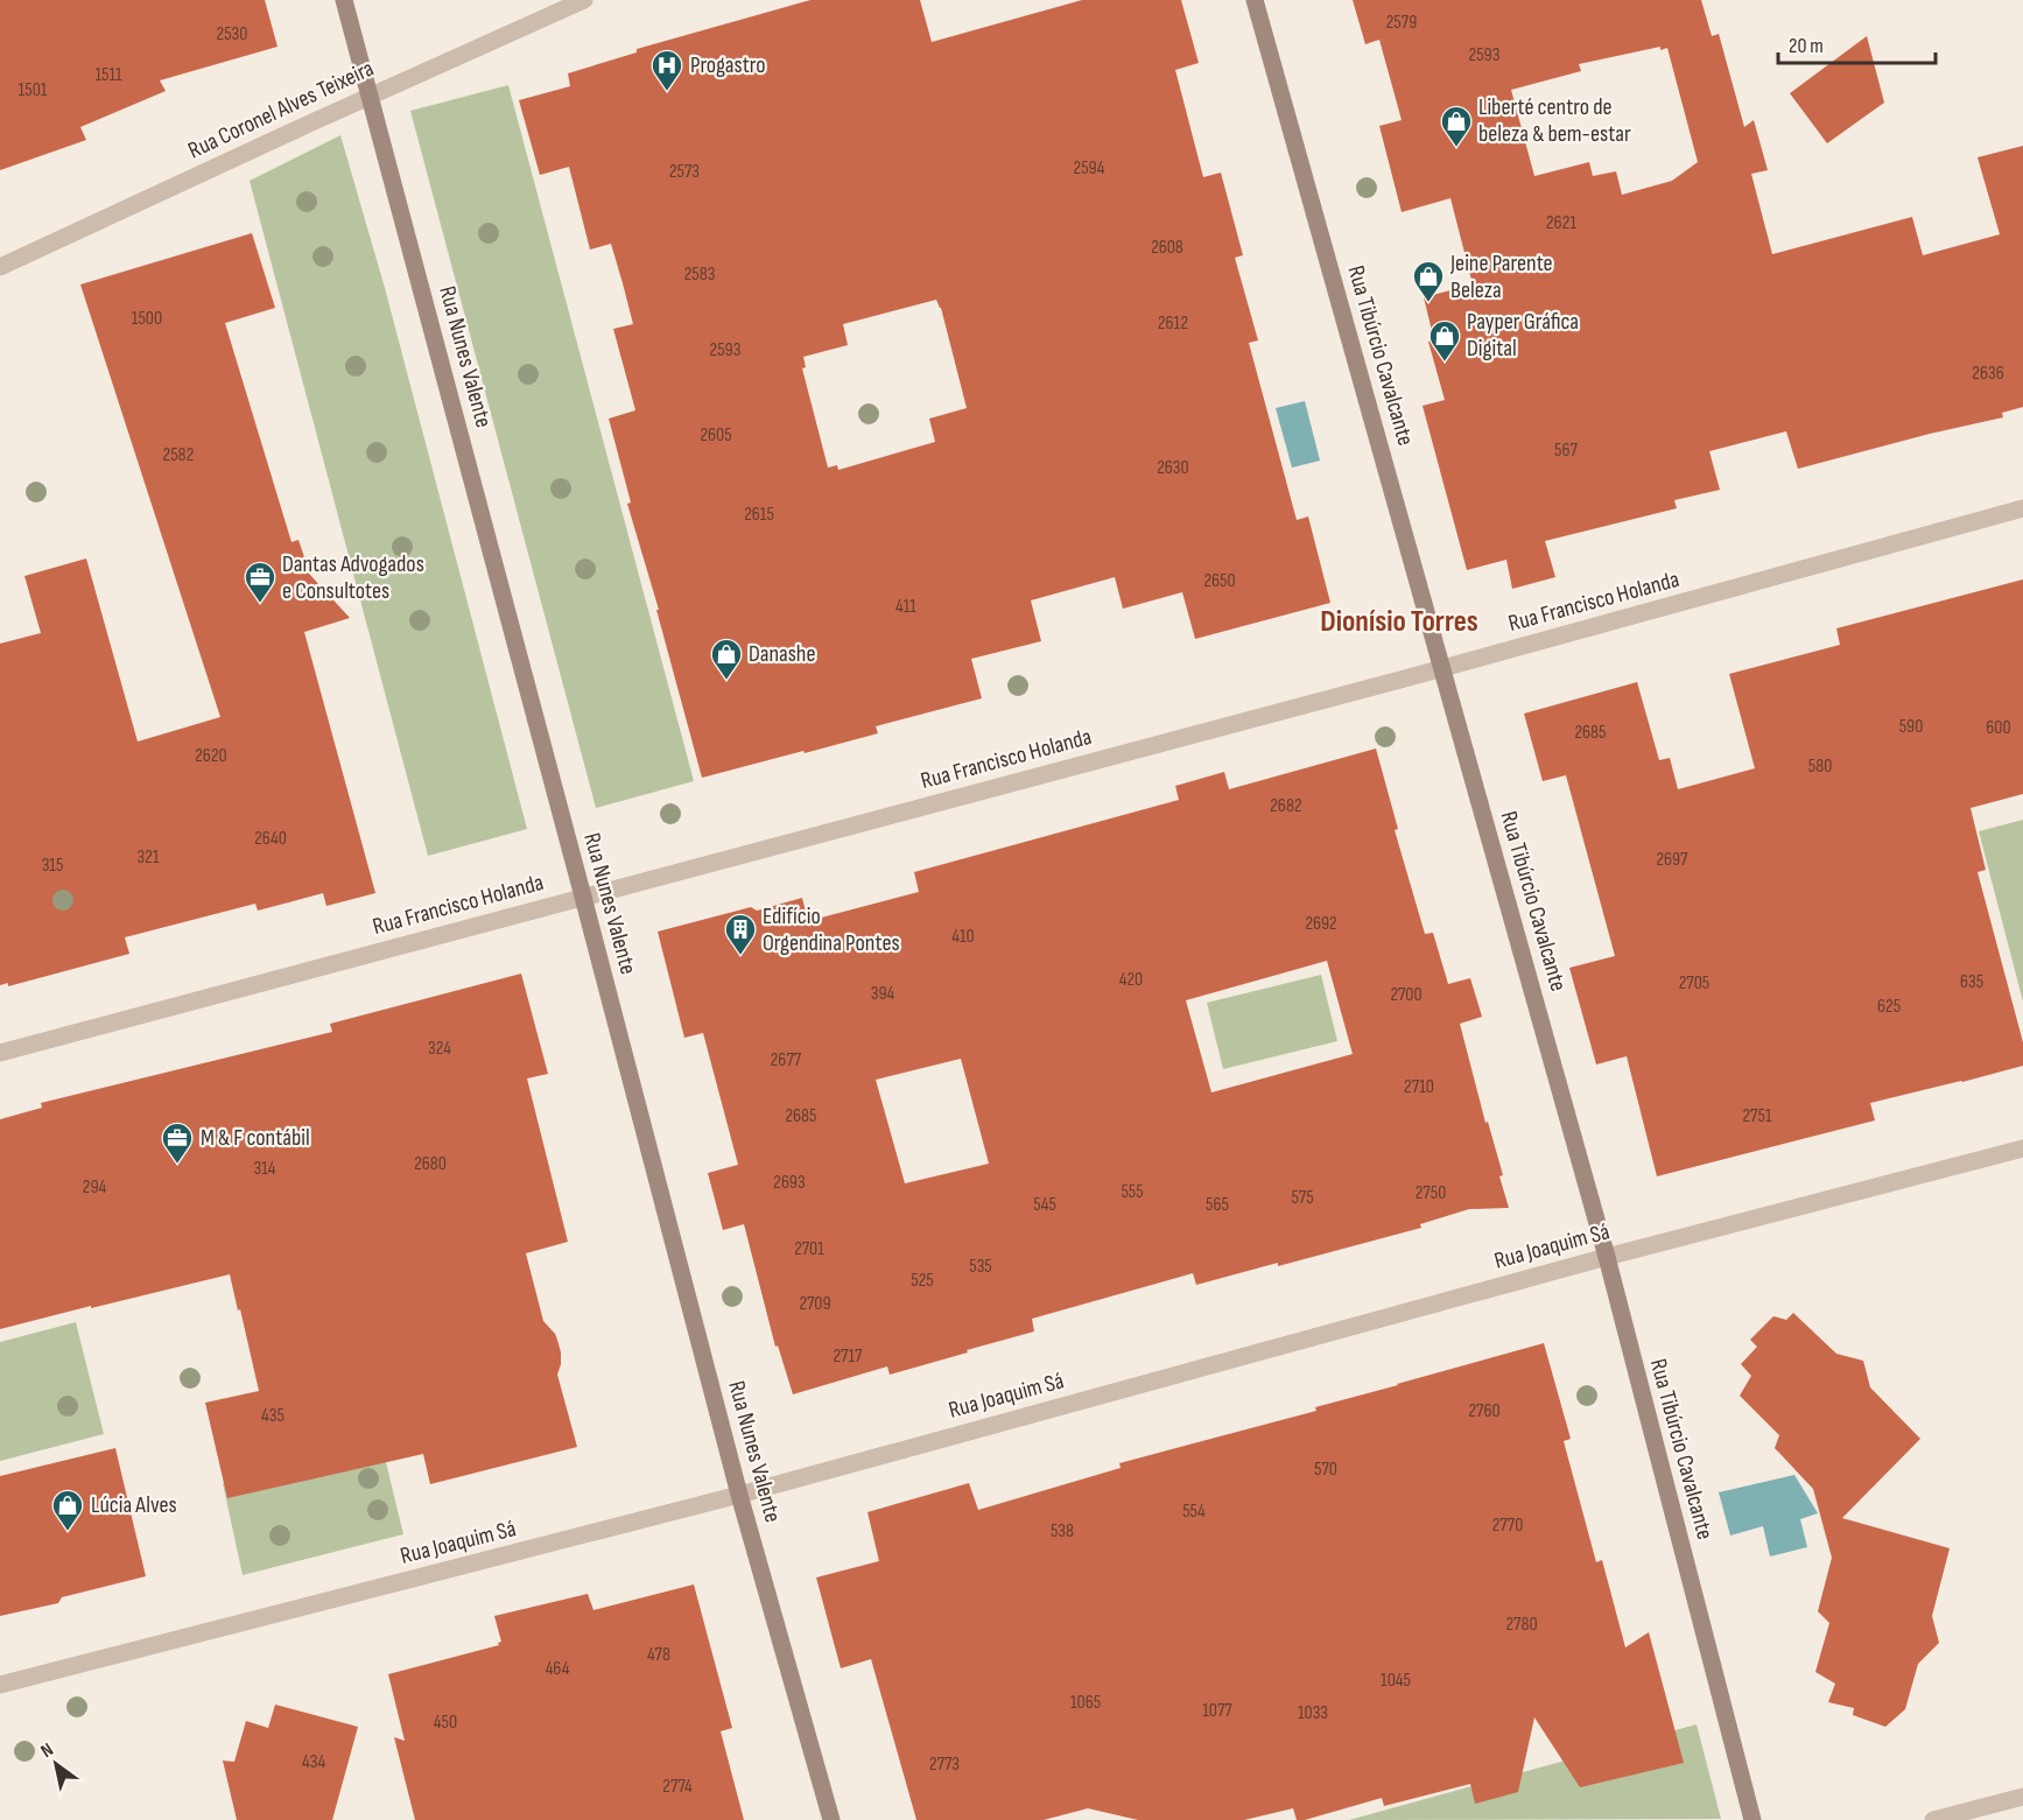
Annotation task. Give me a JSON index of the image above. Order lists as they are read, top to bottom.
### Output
{
  "streets": {
    "street": [
      "Rua Coronel Alves Teixeira",
      "Rua Tibúrcio Cavalcante",
      "Rua Nunes Valente",
      "Rua Francisco Holanda",
      "Rua Joaquim Sá"
    ]
  },
  "crossings": [
    ["Rua Coronel Alves Teixeira", "Rua Nunes Valente"],
    ["Rua Tibúrcio Cavalcante", "Rua Francisco Holanda"],
    ["Rua Tibúrcio Cavalcante", "Rua Joaquim Sá"],
    ["Rua Nunes Valente", "Rua Francisco Holanda"],
    ["Rua Nunes Valente", "Rua Joaquim Sá"]
  ],
  "districts": ["Dionísio Torres"],
  "places": {
    "hospital": ["Progastro"],
    "shop": [
      "Liberté centro de beleza & bem-estar",
      "Jeine Parente Beleza",
      "Payper Gráfica Digital",
      "Danashe",
      "Lúcia Alves"
    ],
    "office": ["Dantas Advogados e Consultotes", "M & F contábil"],
    "building": ["Edifício Orgendina Pontes"]
  },
  "house_numbers": [
    "2579",
    "2530",
    "2593",
    "1511",
    "1501",
    "2594",
    "2573",
    "2621",
    "2608",
    "2583",
    "1500",
    "2612",
    "2593",
    "2636",
    "2605",
    "567",
    "2582",
    "2630",
    "2615",
    "2650",
    "411",
    "590",
    "600",
    "2685",
    "2620",
    "580",
    "2682",
    "2640",
    "321",
    "2697",
    "315",
    "2692",
    "410",
    "420",
    "635",
    "2705",
    "394",
    "2700",
    "625",
    "324",
    "2677",
    "2710",
    "2685",
    "2751",
    "2680",
    "314",
    "2693",
    "294",
    "555",
    "2750",
    "575",
    "545",
    "565",
    "2701",
    "535",
    "525",
    "2709",
    "2717",
    "2760",
    "435",
    "570",
    "554",
    "2770",
    "538",
    "2780",
    "478",
    "464",
    "1045",
    "1065",
    "1077",
    "1033",
    "450",
    "434",
    "2773",
    "2774"
  ],
  "scale_bar": "20 m",
  "north": "top left"
}
